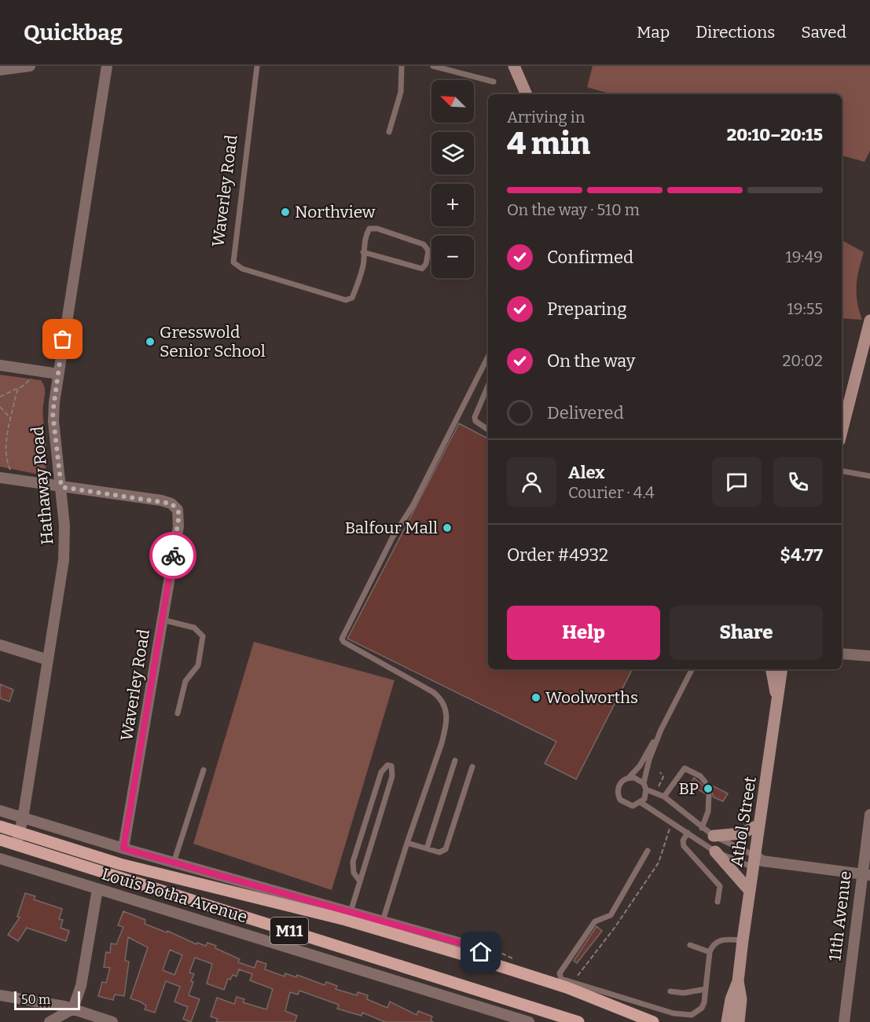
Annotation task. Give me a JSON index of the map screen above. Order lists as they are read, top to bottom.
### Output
{
  "streets": {
    "main road": ["Athol Street", "Louis Botha Avenue", "M11"],
    "street": ["Waverley Road", "Hathaway Road", "11th Avenue"]
  },
  "crossings": [
    ["Waverley Road", "Hathaway Road"],
    ["Waverley Road", "Louis Botha Avenue"],
    ["Hathaway Road", "Louis Botha Avenue"]
  ],
  "places": [
    "Northview",
    "Gresswold Senior School",
    "Balfour Mall",
    "Woolworths",
    "BP"
  ],
  "scale_bar": "50 m",
  "north": "top left",
  "page": {
    "header": "Quickbag",
    "nav": ["Map", "Directions", "Saved"],
    "map_buttons": ["+", "−"],
    "heading": ["4 min", "Arriving in", "20:10–20:15"],
    "panel": [
      "Alex",
      "Courier · 4.4",
      "Order #4932",
      "$4.77"
    ],
    "bar": "On the way · 510 m",
    "list": [
      ["Confirmed", "19:49"],
      ["Preparing", "19:55"],
      ["On the way", "20:02"],
      "Delivered"
    ],
    "buttons": ["Help", "Share"],
    "scale": "50 m"
  }
}
